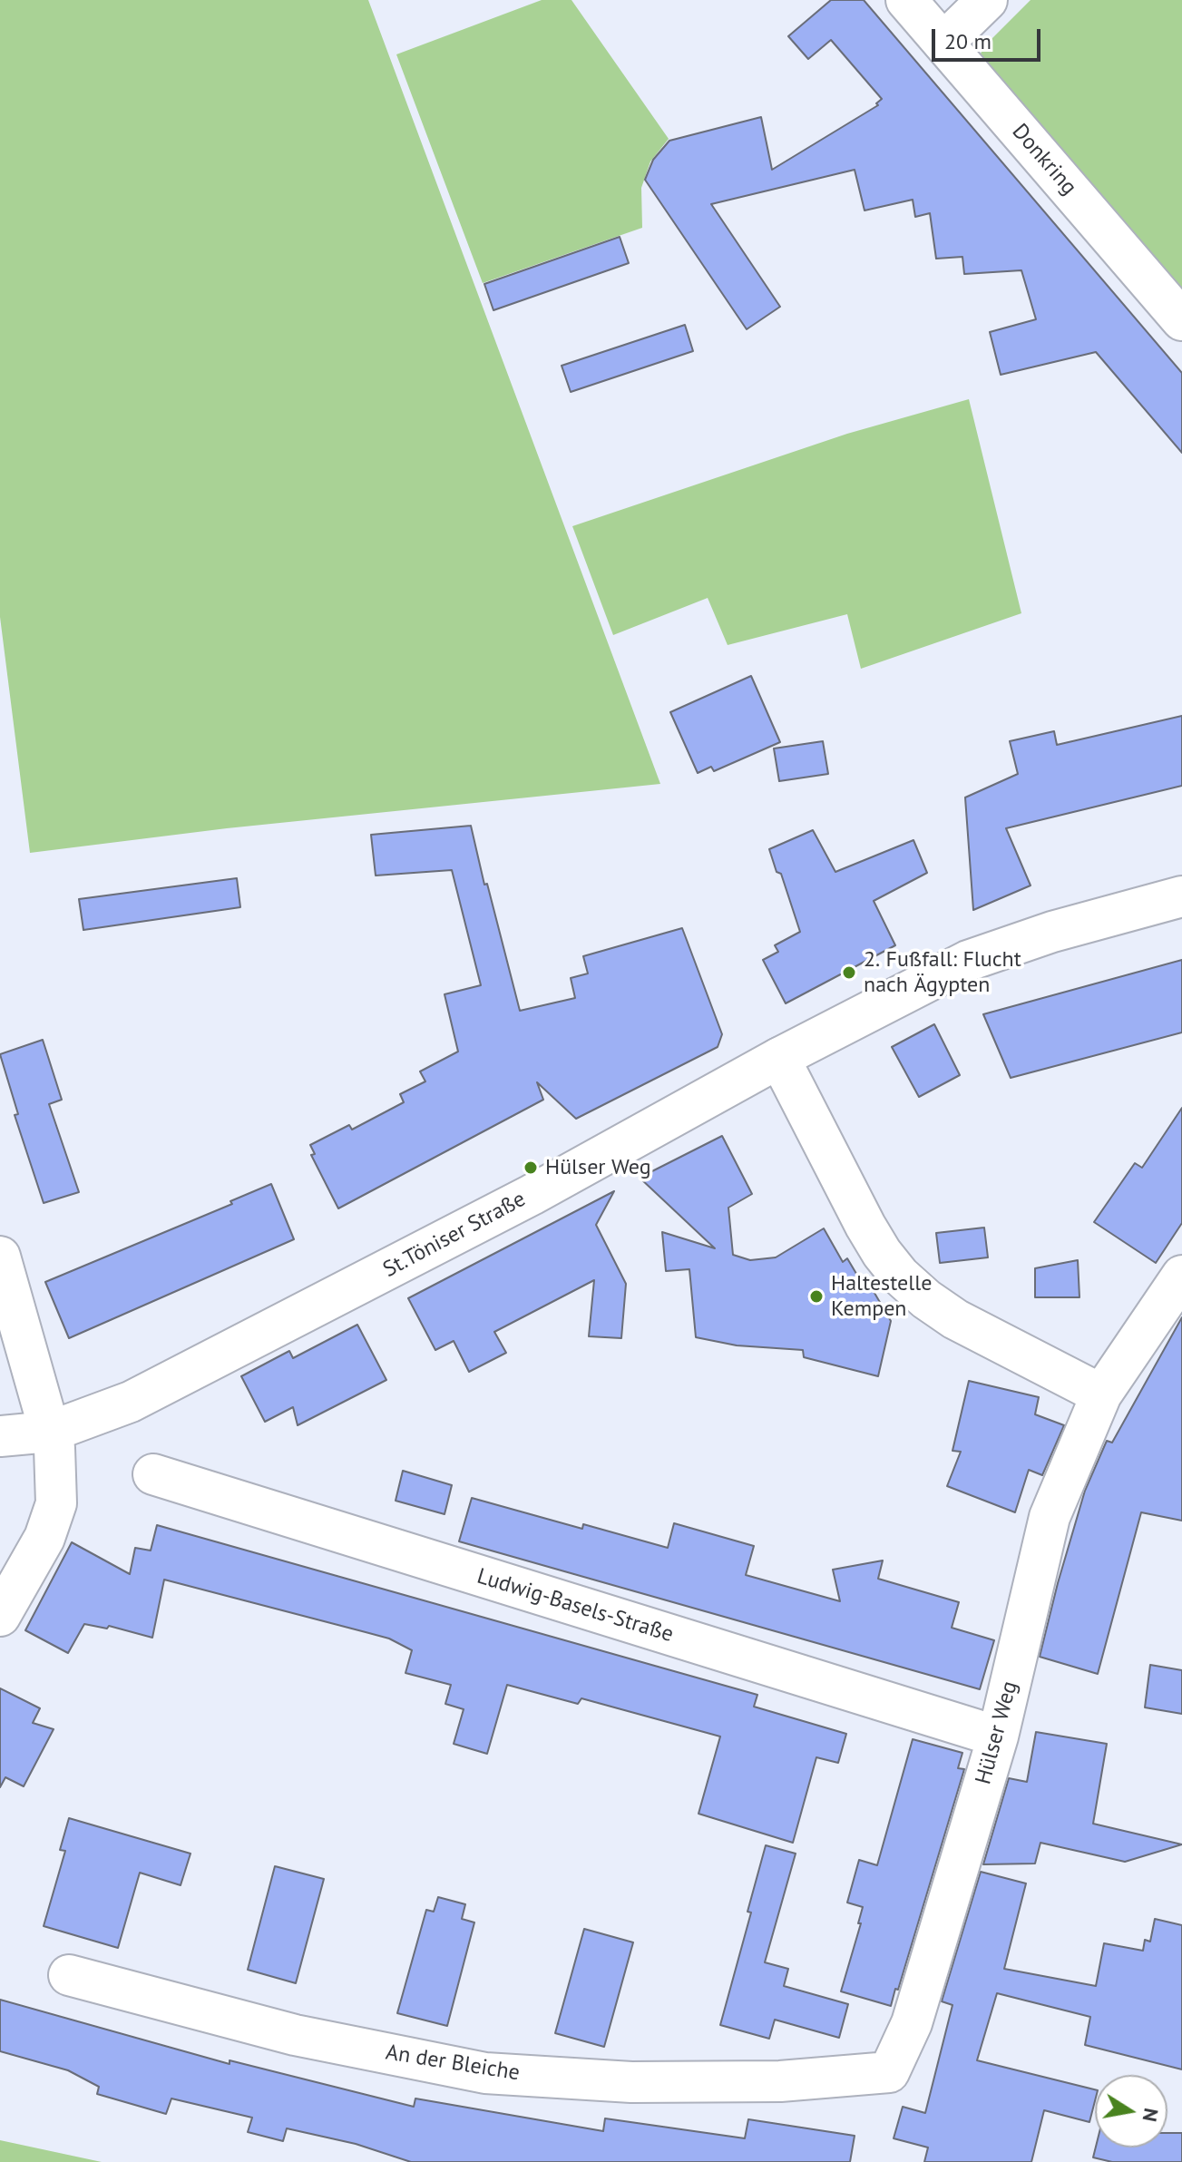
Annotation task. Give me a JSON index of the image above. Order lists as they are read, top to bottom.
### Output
{
  "streets": {
    "street": [
      "Donkring",
      "St.Töniser Straße",
      "Ludwig-Basels-Straße",
      "Hülser Weg",
      "An der Bleiche"
    ]
  },
  "crossings": [
    ["Ludwig-Basels-Straße", "Hülser Weg"],
    ["Hülser Weg", "An der Bleiche"]
  ],
  "places": ["2. Fußfall: Flucht nach Ägypten", "Hülser Weg", "Haltestelle Kempen"],
  "scale_bar": "20 m",
  "north": "right"
}
